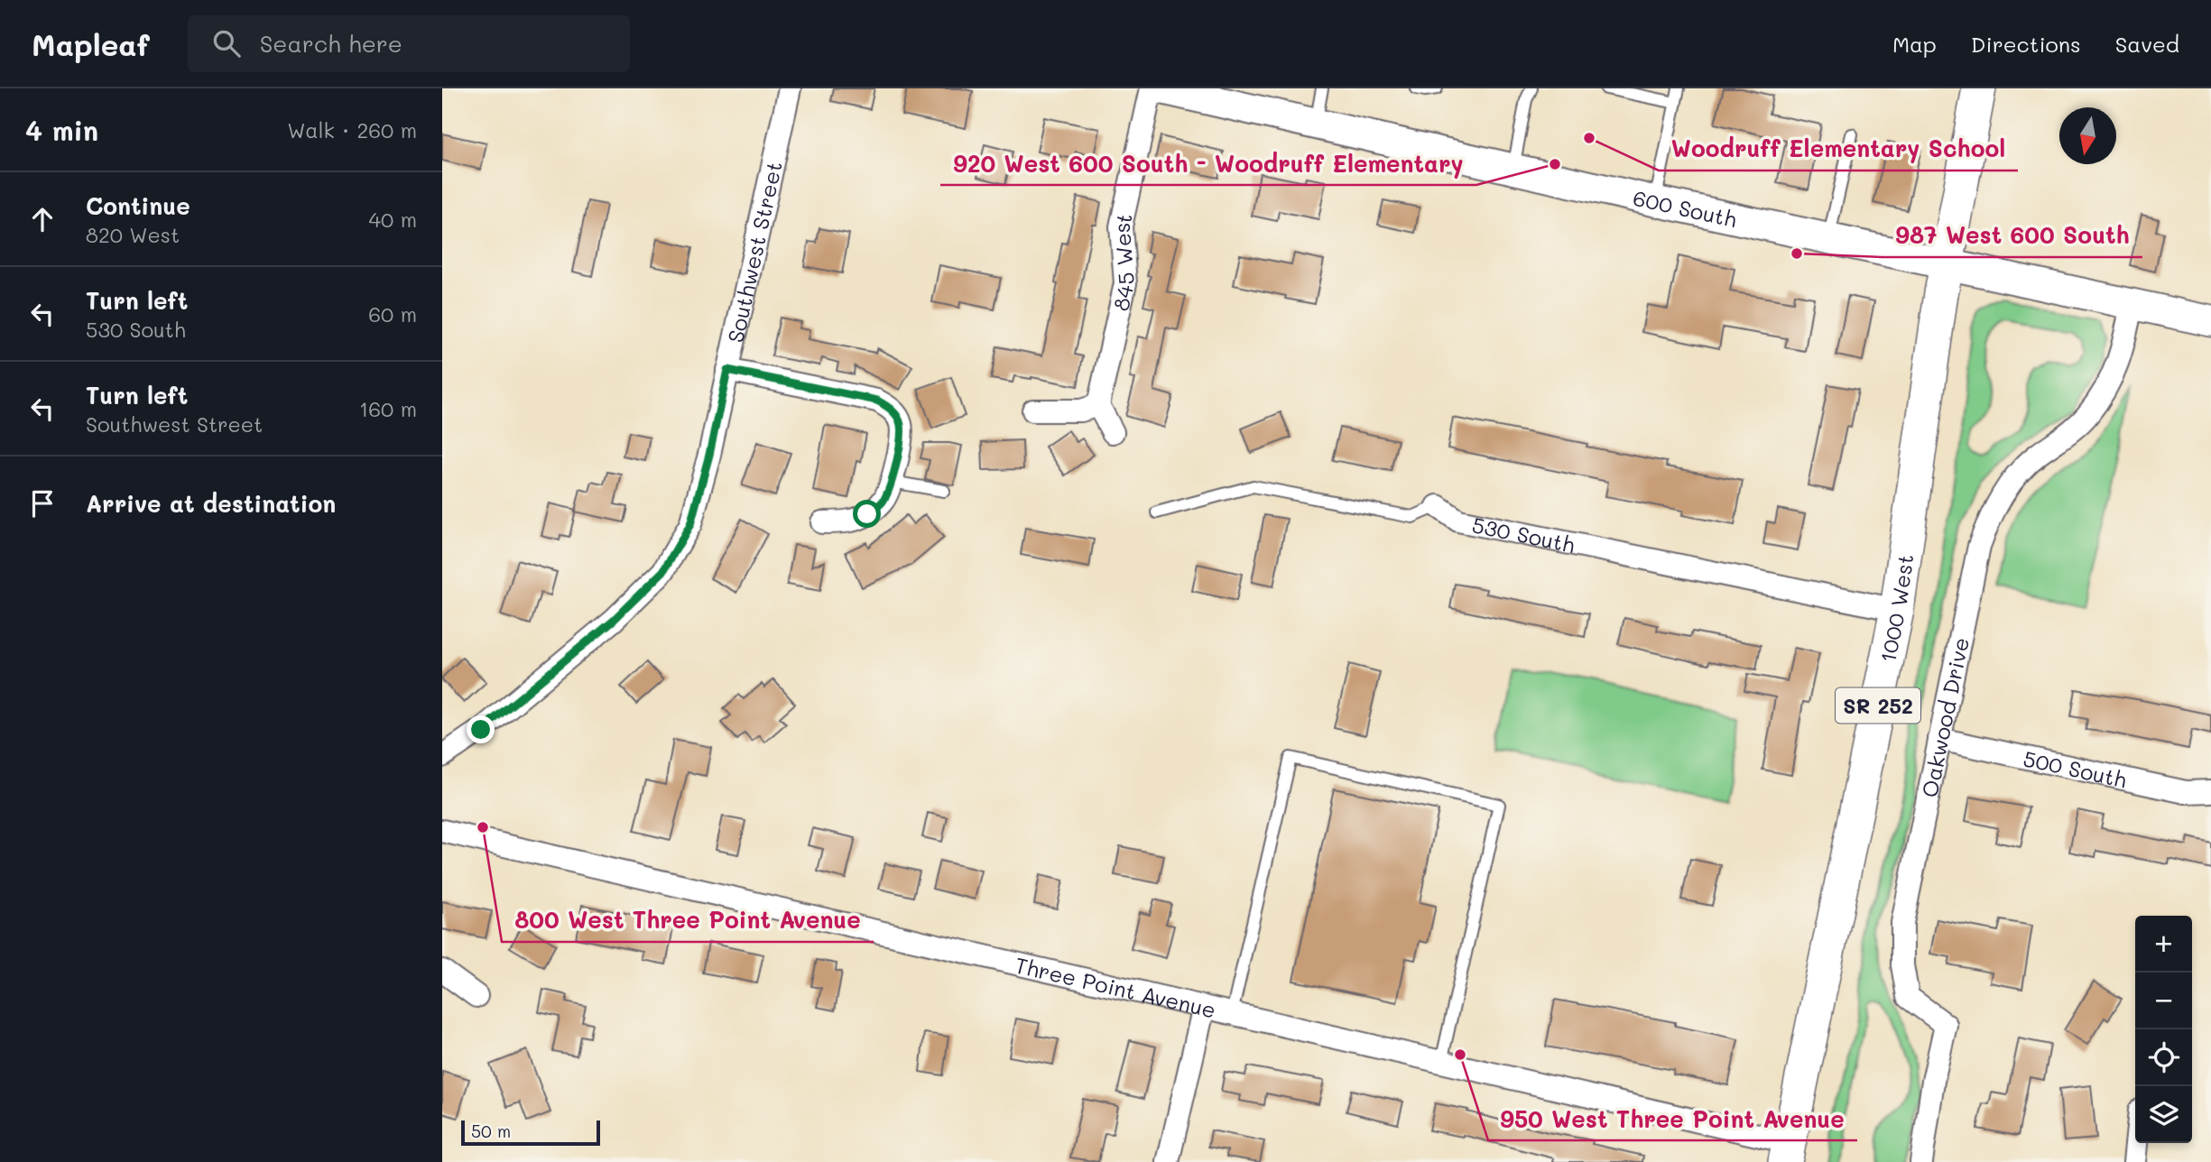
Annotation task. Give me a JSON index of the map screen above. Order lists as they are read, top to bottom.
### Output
{
  "streets": {
    "main road": ["1000 West", "SR 252"],
    "street": [
      "600 South",
      "Southwest Street",
      "845 West",
      "530 South",
      "Oakwood Drive",
      "500 South",
      "Three Point Avenue"
    ]
  },
  "crossings": [
    ["600 South", "1000 West"],
    ["600 South", "Oakwood Drive"],
    ["530 South", "1000 West"],
    ["1000 West", "Three Point Avenue"],
    ["Oakwood Drive", "500 South"]
  ],
  "places": [
    "Woodruff Elementary School",
    "920 West 600 South - Woodruff Elementary",
    "987 West 600 South",
    "800 West Three Point Avenue",
    "950 West Three Point Avenue"
  ],
  "scale_bar": "50 m",
  "north": "bottom",
  "page": {
    "header": "Mapleaf",
    "search": "Search here",
    "nav": ["Map", "Directions", "Saved"],
    "heading": ["4 min", "Walk · 260 m"],
    "list": [
      ["Continue", "820 West", "40 m"],
      ["Turn left", "530 South", "60 m"],
      ["Turn left", "Southwest Street", "160 m"],
      "Arrive at destination"
    ],
    "map_buttons": ["+", "−"],
    "scale": "50 m"
  }
}
